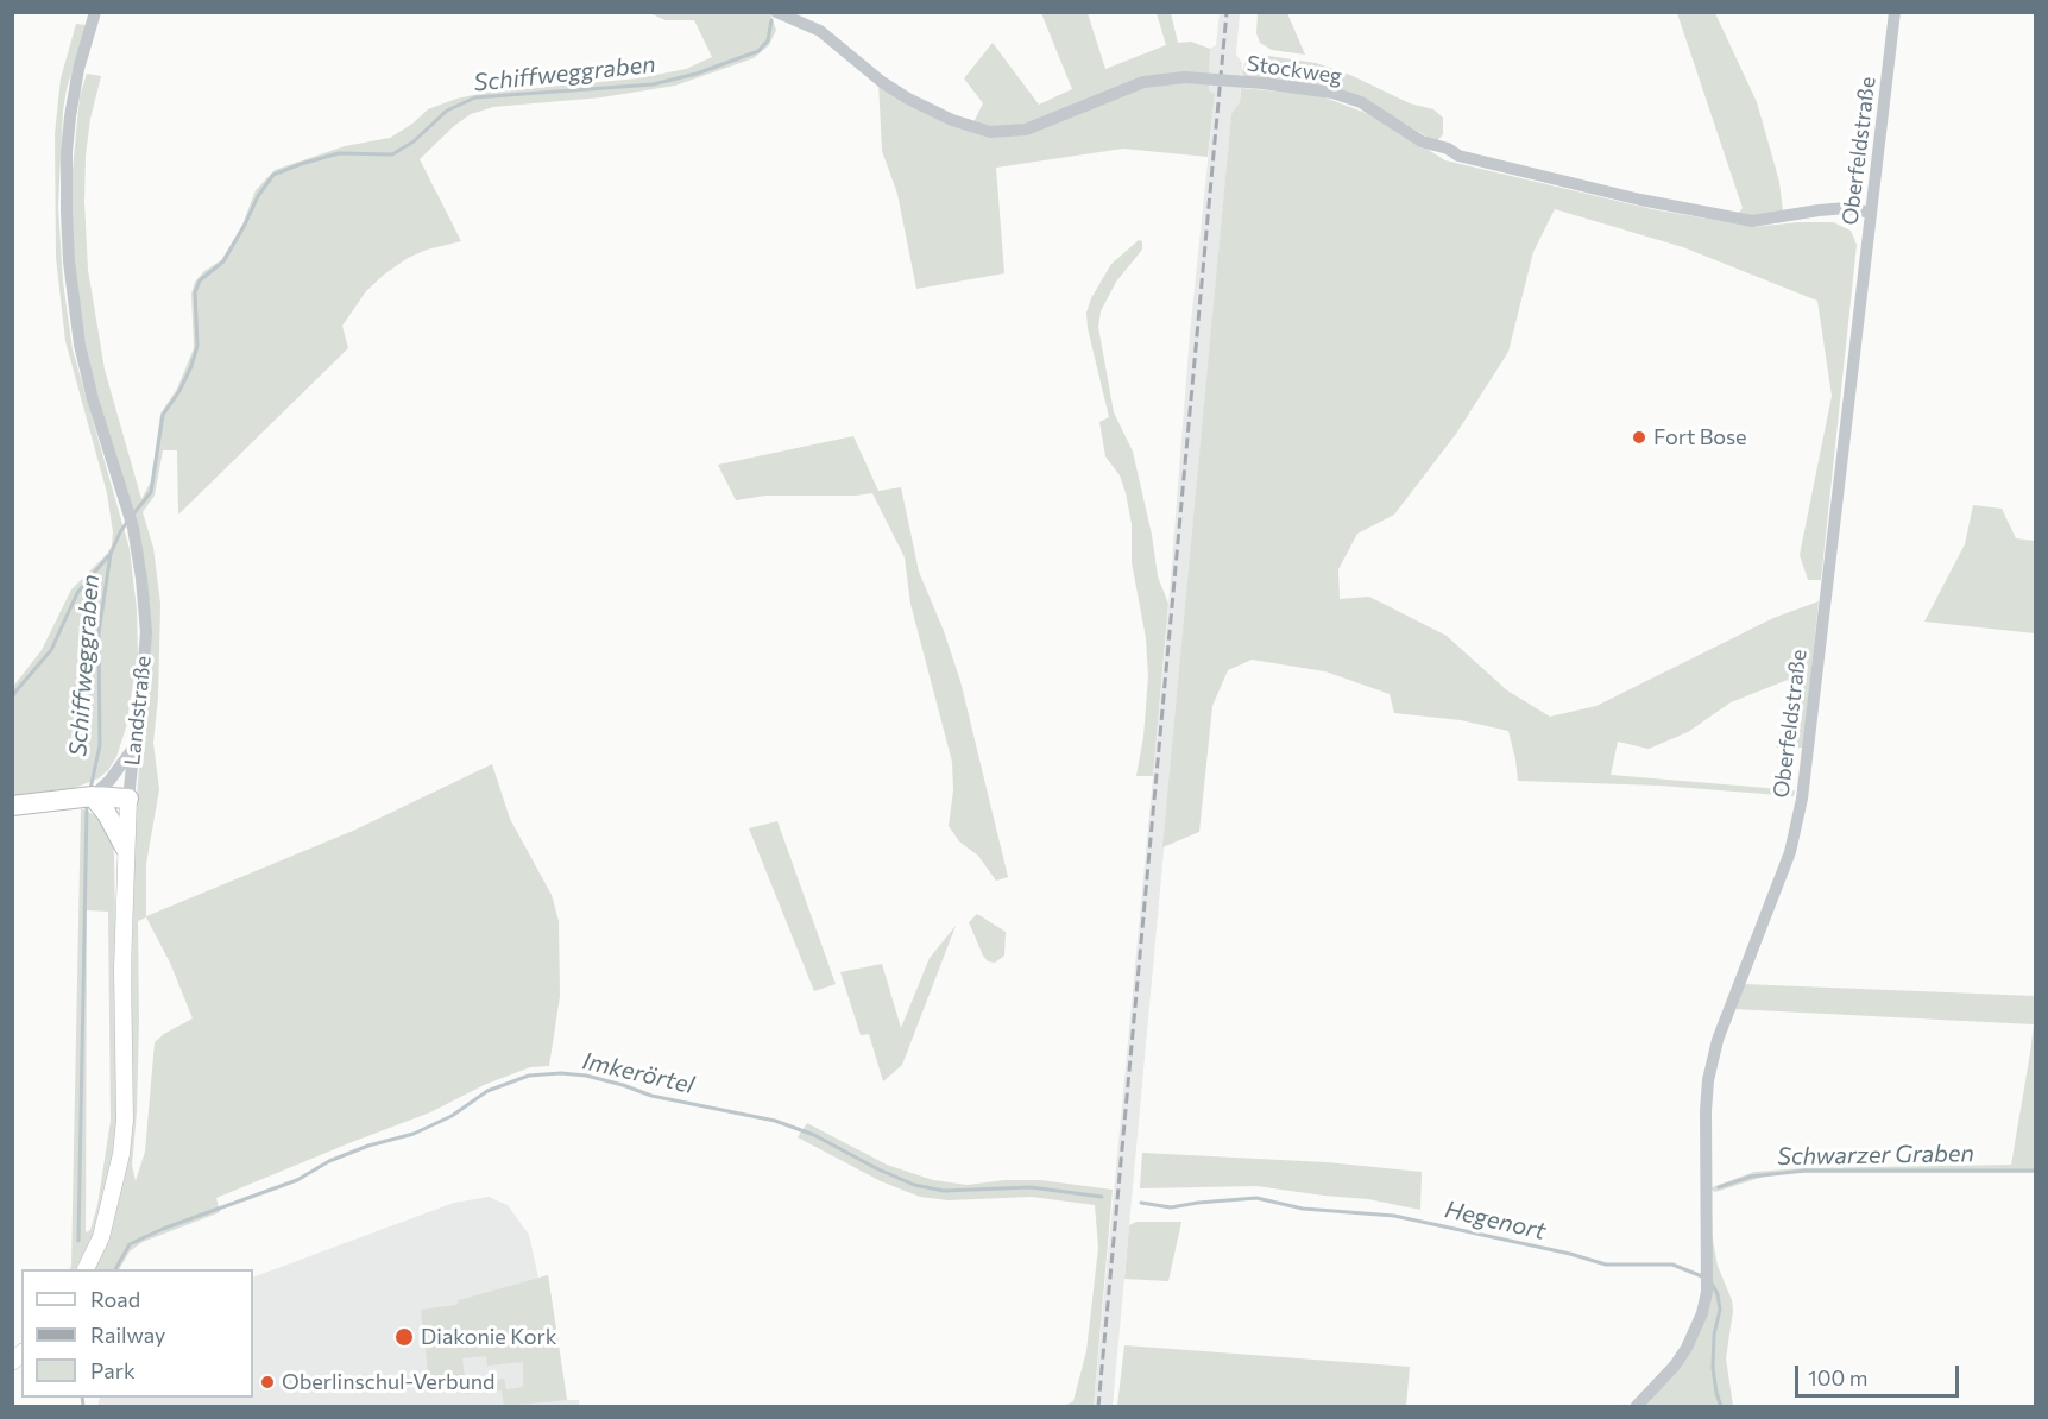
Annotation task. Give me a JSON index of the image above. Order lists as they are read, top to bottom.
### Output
{
  "streets": {
    "main road": ["Landstraße"],
    "street": ["Stockweg", "Oberfeldstraße"]
  },
  "crossings": [
    ["Stockweg", "Oberfeldstraße"]
  ],
  "water": [
    "Schiffweggraben",
    "Imkerörtel",
    "Schwarzer Graben",
    "Hegenort"
  ],
  "places": ["Fort Bose", "Diakonie Kork", "Oberlinschul-Verbund"],
  "legend": ["Road", "Railway", "Park"],
  "scale_bar": "100 m"
}
